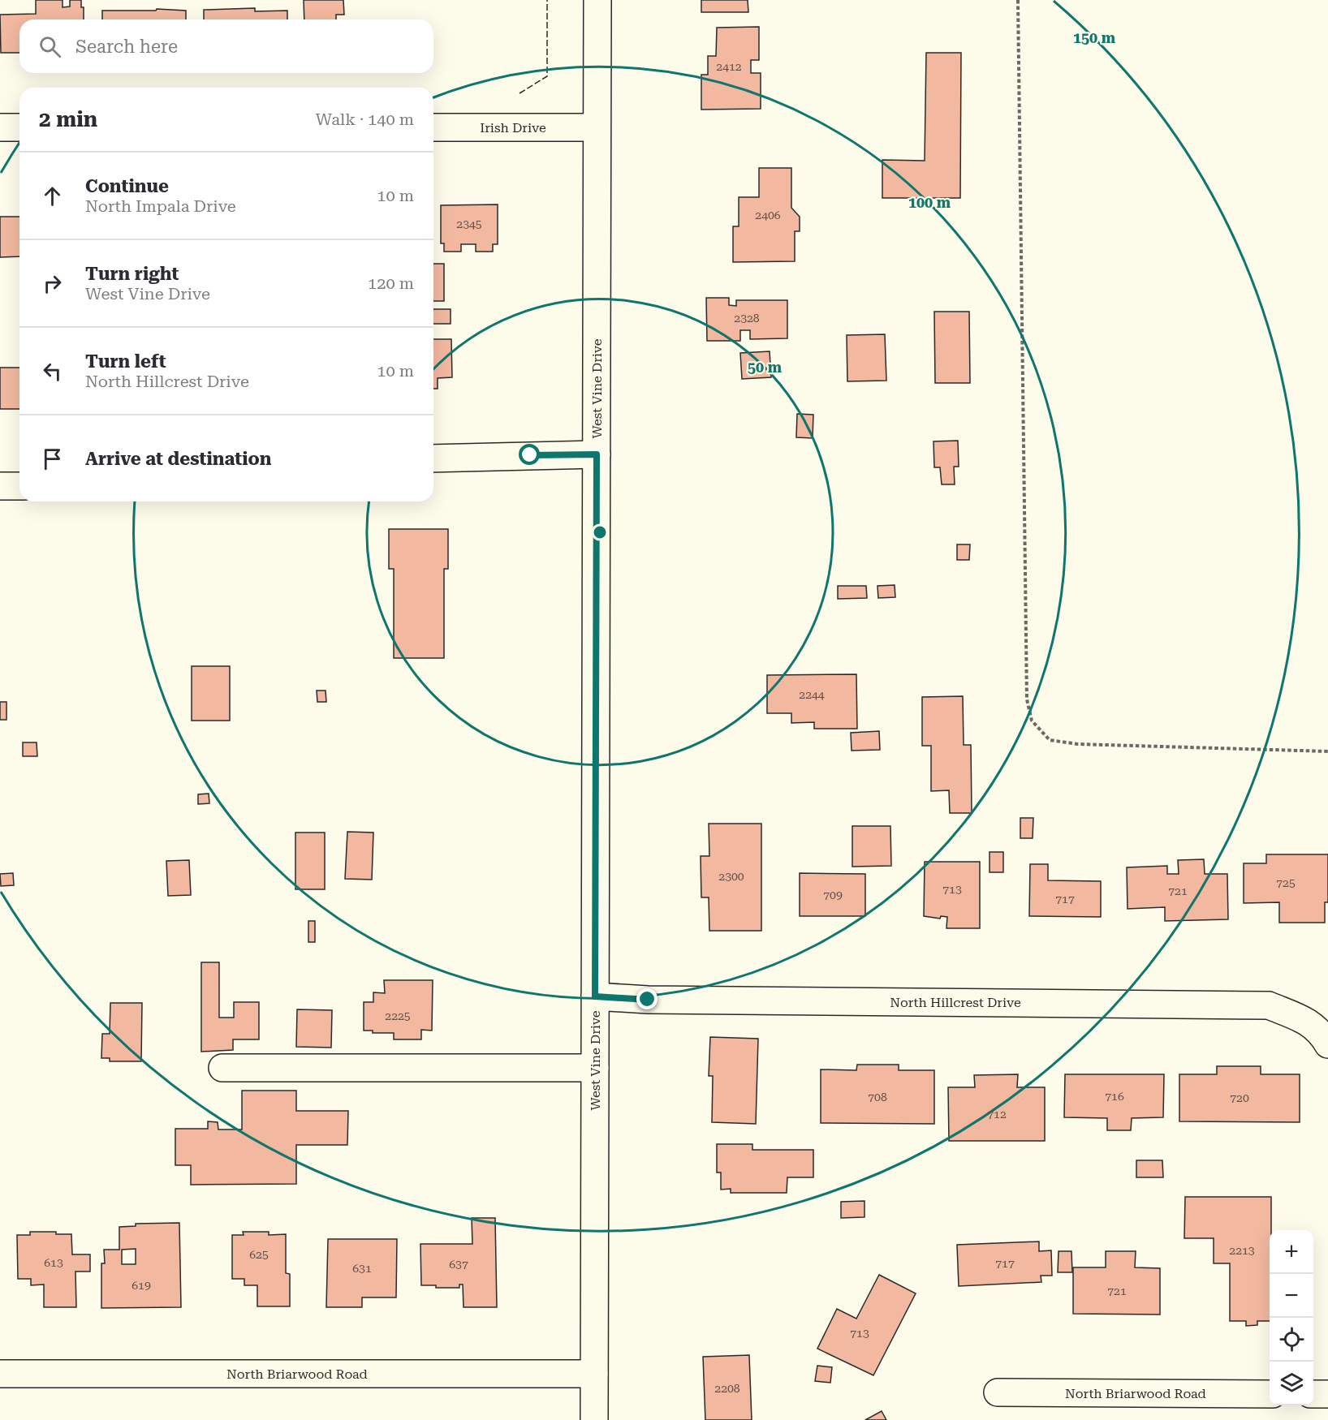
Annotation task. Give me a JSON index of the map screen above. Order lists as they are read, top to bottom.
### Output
{
  "streets": {
    "street": [
      "Irish Drive",
      "West Vine Drive",
      "North Hillcrest Drive",
      "North Briarwood Road"
    ]
  },
  "crossings": [
    ["Irish Drive", "West Vine Drive"],
    ["West Vine Drive", "North Hillcrest Drive"],
    ["West Vine Drive", "North Briarwood Road"]
  ],
  "house_numbers": [
    "2412",
    "2406",
    "2345",
    "2328",
    "2244",
    "2300",
    "725",
    "713",
    "721",
    "709",
    "717",
    "2225",
    "716",
    "708",
    "720",
    "712",
    "2213",
    "625",
    "613",
    "717",
    "637",
    "631",
    "619",
    "721",
    "713",
    "2208"
  ],
  "page": {
    "search": "Search here",
    "heading": ["2 min", "Walk · 140 m"],
    "list": [
      ["Continue", "North Impala Drive", "10 m"],
      ["Turn right", "West Vine Drive", "120 m"],
      ["Turn left", "North Hillcrest Drive", "10 m"],
      "Arrive at destination"
    ],
    "map_buttons": ["+", "−"]
  },
  "rings": ["150 m", "100 m", "50 m"]
}
